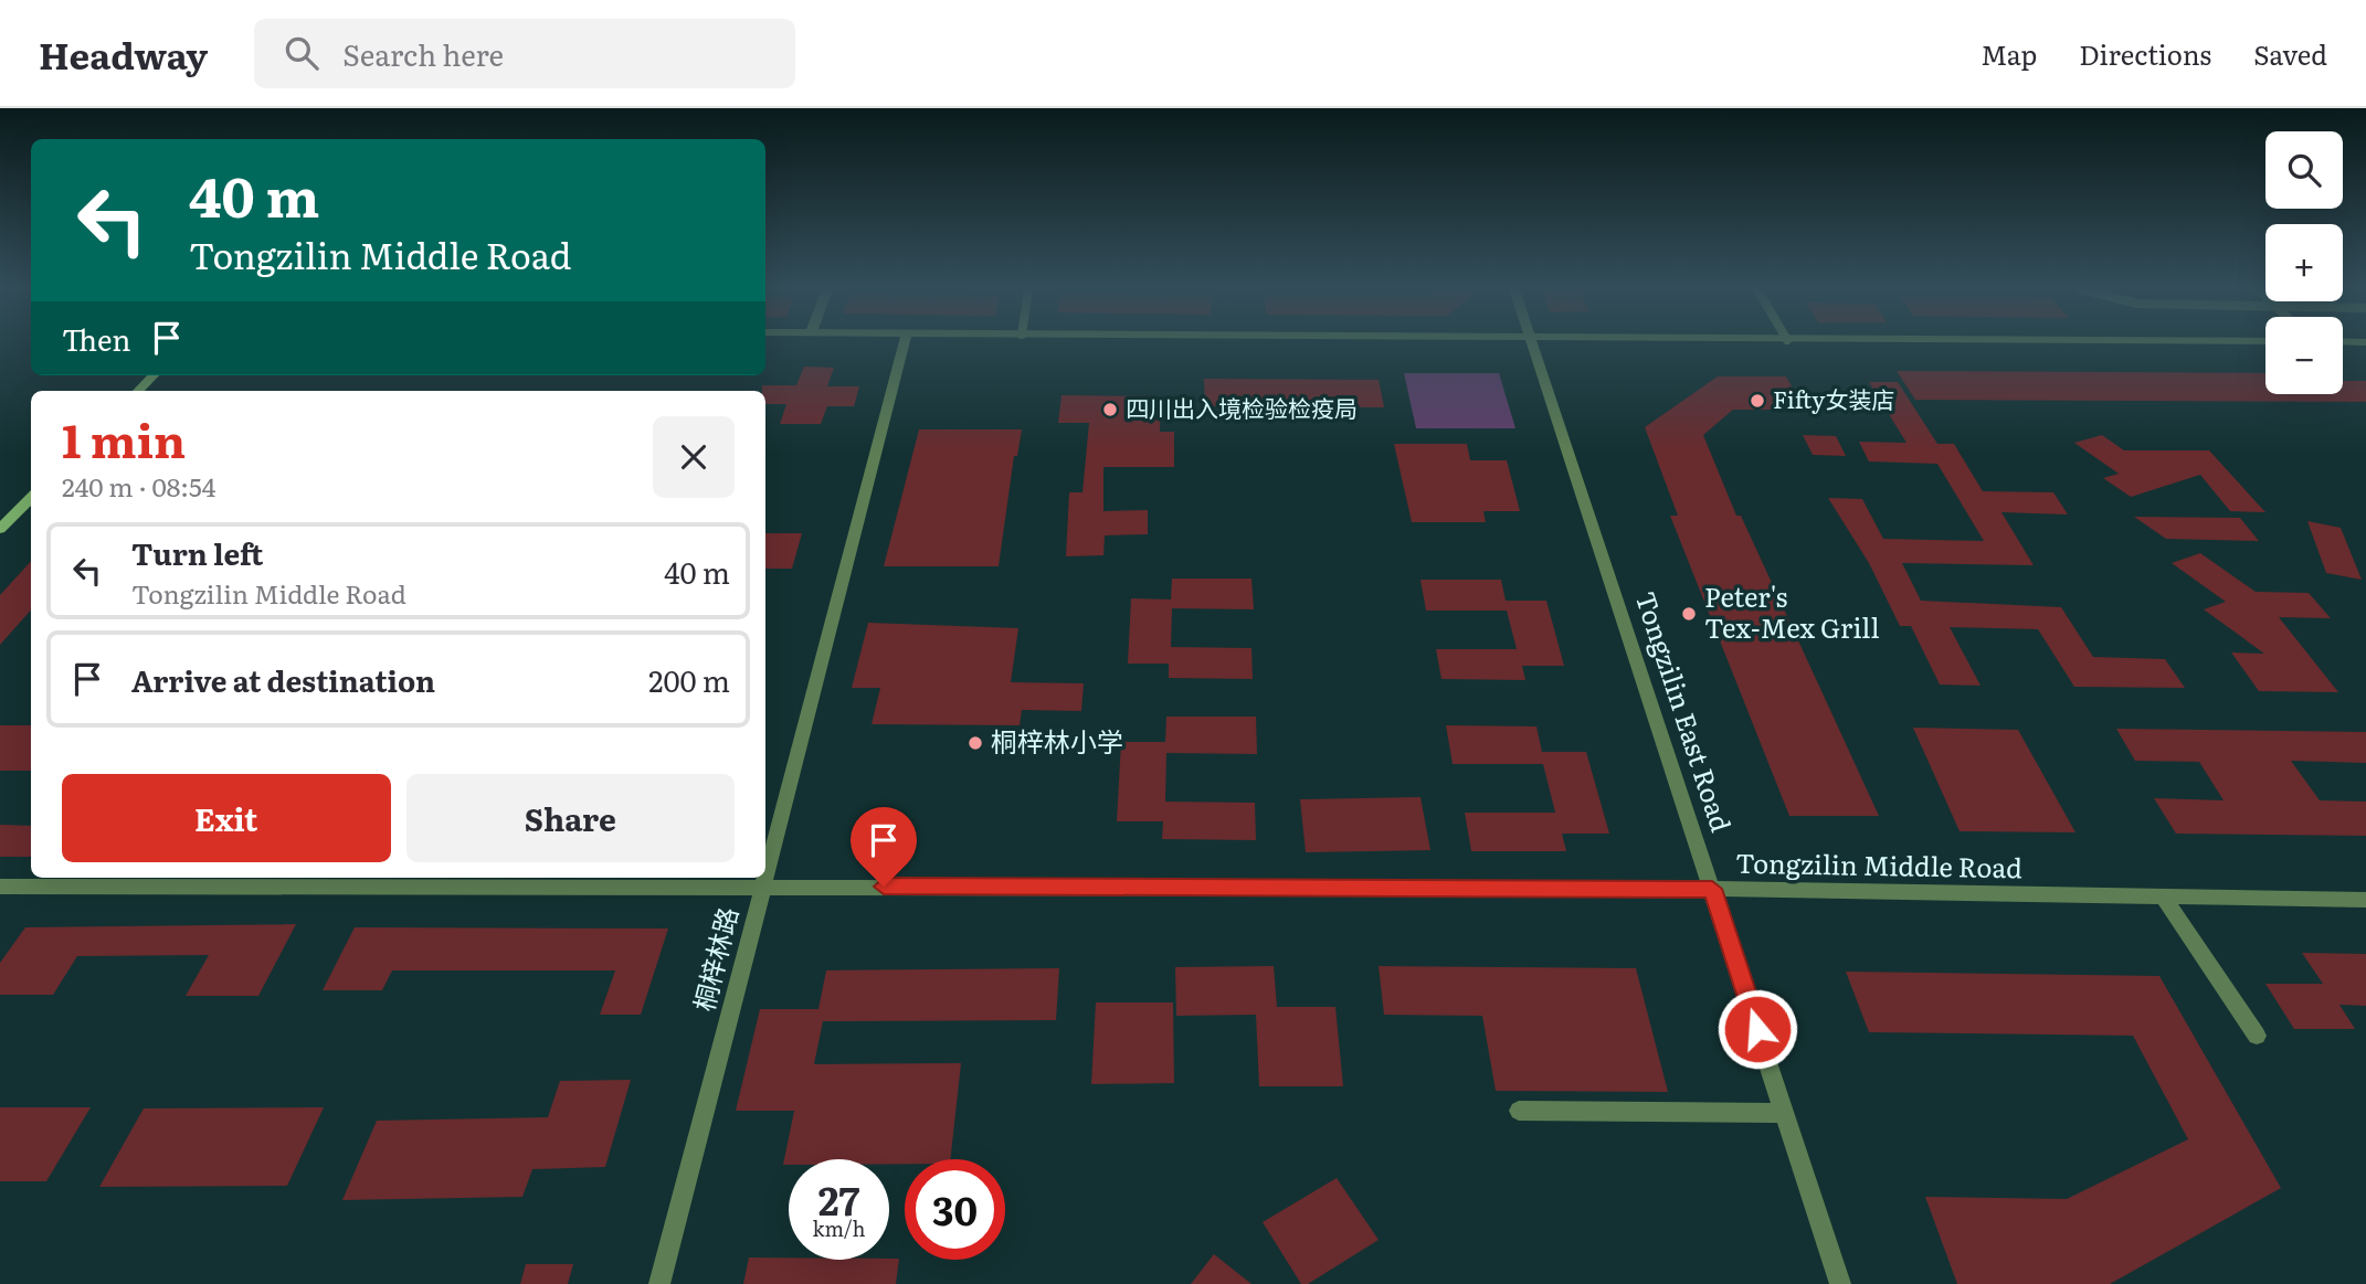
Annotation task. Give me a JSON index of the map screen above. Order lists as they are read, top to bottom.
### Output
{
  "streets": {
    "street": ["Tongzilin East Road", "Tongzilin Middle Road", "桐梓林路"]
  },
  "crossings": [
    ["Tongzilin East Road", "Tongzilin Middle Road"],
    ["Tongzilin Middle Road", "桐梓林路"]
  ],
  "places": [
    "Fifty女装店",
    "四川出入境检验检疫局",
    "Peter's Tex-Mex Grill",
    "桐梓林小学"
  ],
  "page": {
    "header": "Headway",
    "search": "Search here",
    "nav": ["Map", "Directions", "Saved"],
    "map_buttons": ["+", "−"],
    "turn": ["40 m", "Tongzilin Middle Road"],
    "then": "Then",
    "heading": ["1 min", "240 m · 08:54"],
    "list": [
      {
        "name": "Turn left",
        "note": "Tongzilin Middle Road",
        "value": "40 m"
      },
      {
        "name": "Arrive at destination",
        "value": "200 m"
      }
    ],
    "buttons": ["Exit", "Share"],
    "speed": "27 km/h",
    "limit": "30"
  }
}
